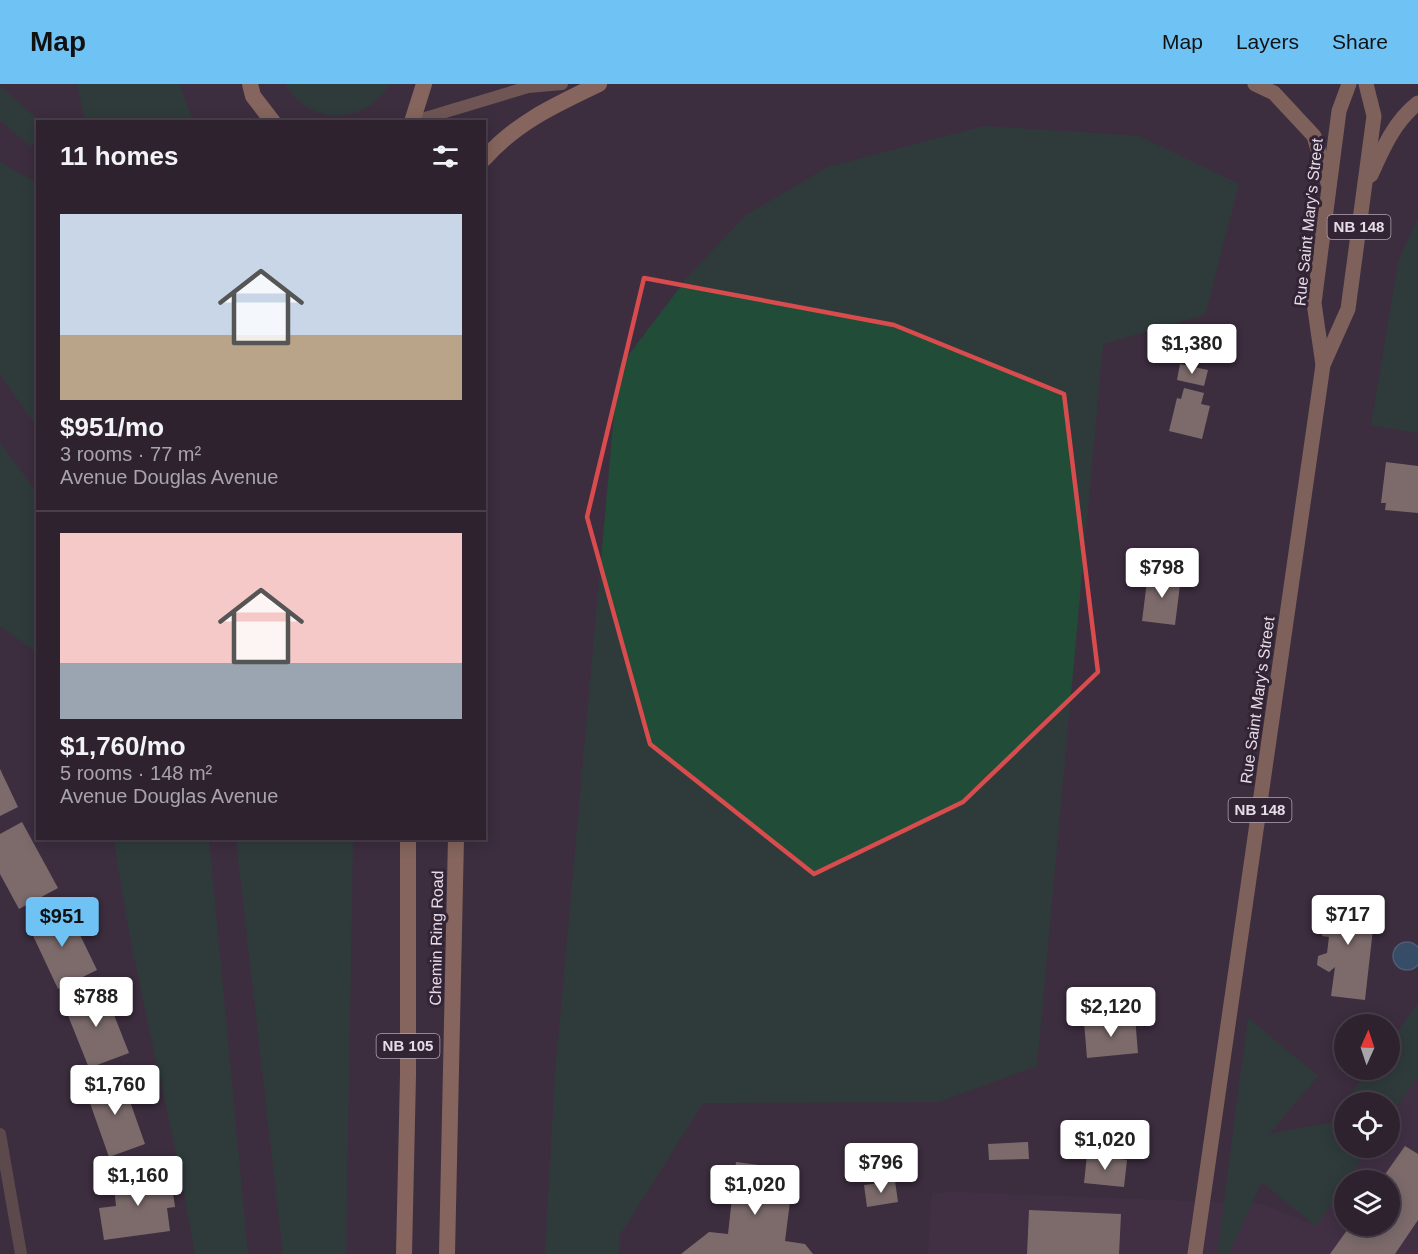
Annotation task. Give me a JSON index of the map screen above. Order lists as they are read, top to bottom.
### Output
{
  "streets": {
    "highway": ["Chemin Ring Road", "NB 105"],
    "main road": ["Rue Saint Mary's Street", "NB 148"]
  },
  "north": "top",
  "page": {
    "header": "Map",
    "nav": ["Map", "Layers", "Share"],
    "heading": "11 homes",
    "list": [
      {
        "name": "$951/mo",
        "note": "3 rooms · 77 m² · Avenue Douglas Avenue"
      },
      {
        "name": "$1,760/mo",
        "note": "5 rooms · 148 m² · Avenue Douglas Avenue"
      }
    ],
    "price": [
      "$1,380",
      "$798",
      "$717",
      "$951",
      "$788",
      "$2,120",
      "$1,760",
      "$1,020",
      "$796",
      "$1,160",
      "$1,020"
    ]
  }
}
